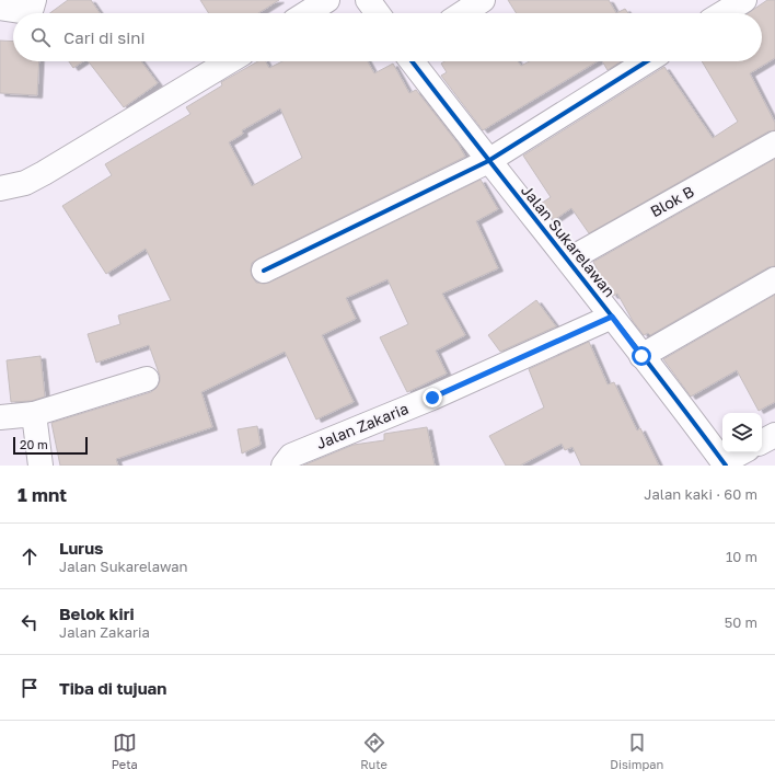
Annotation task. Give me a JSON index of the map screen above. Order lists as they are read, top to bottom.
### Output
{
  "streets": {
    "street": ["Blok B", "Jalan Sukarelawan", "Jalan Zakaria"]
  },
  "crossings": [
    ["Blok B", "Jalan Sukarelawan"],
    ["Jalan Sukarelawan", "Jalan Zakaria"]
  ],
  "scale_bar": "20 m",
  "page": {
    "search": "Cari di sini",
    "scale": "20 m",
    "heading": ["1 mnt", "Jalan kaki · 60 m"],
    "list": [
      ["Lurus", "Jalan Sukarelawan", "10 m"],
      ["Belok kiri", "Jalan Zakaria", "50 m"],
      "Tiba di tujuan"
    ],
    "nav": ["Peta", "Rute", "Disimpan"]
  }
}
